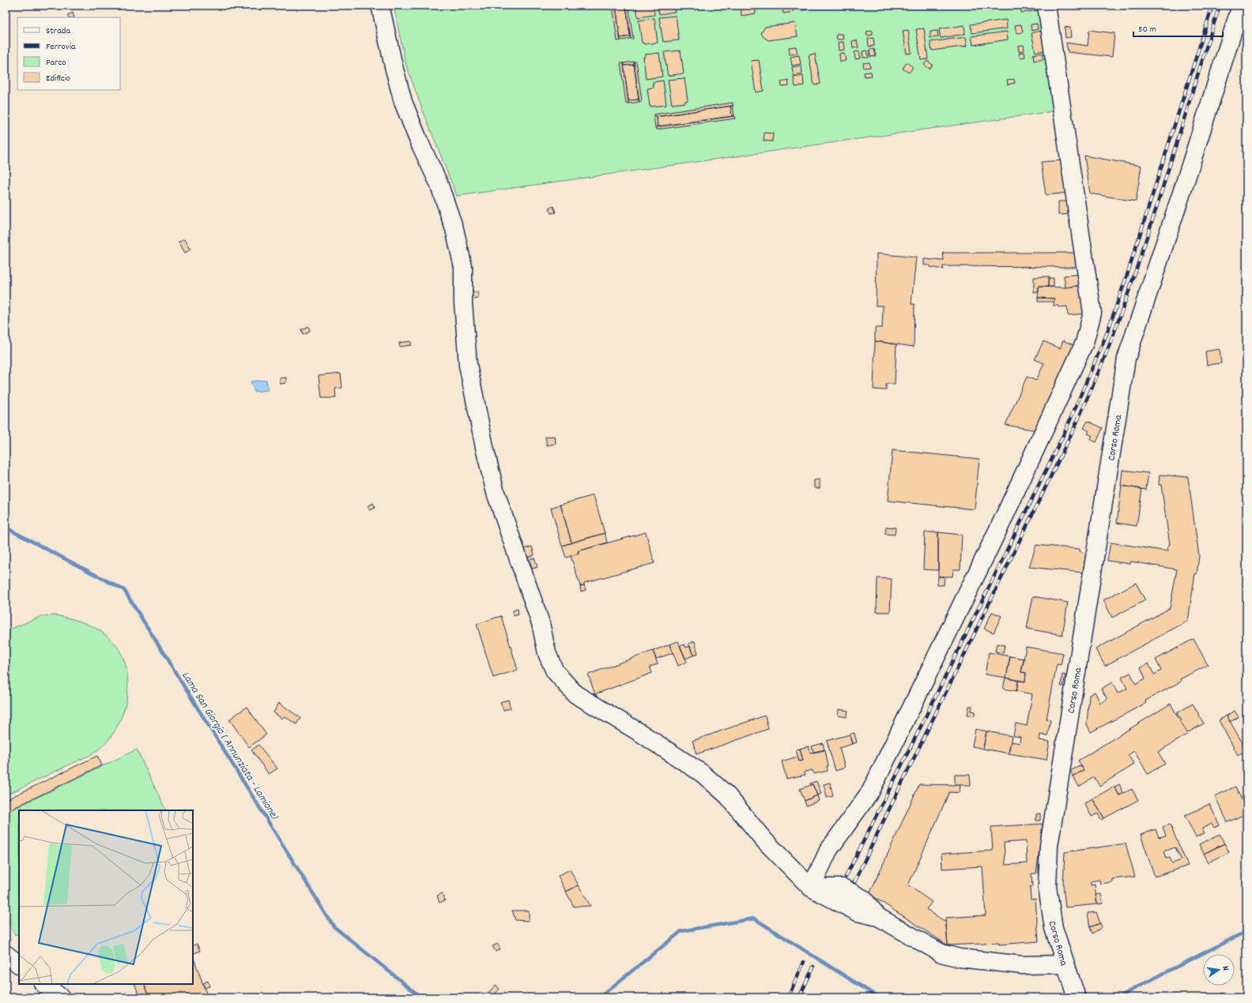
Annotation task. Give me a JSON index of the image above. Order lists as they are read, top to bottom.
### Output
{
  "streets": {
    "street": ["Corso Roma"]
  },
  "water": ["Lama San Giorgio ( Annunziata - Lamione)"],
  "legend": [
    "Strada",
    "Ferrovia",
    "Parco",
    "Edificio"
  ],
  "scale_bar": "50 m",
  "north": "right"
}
